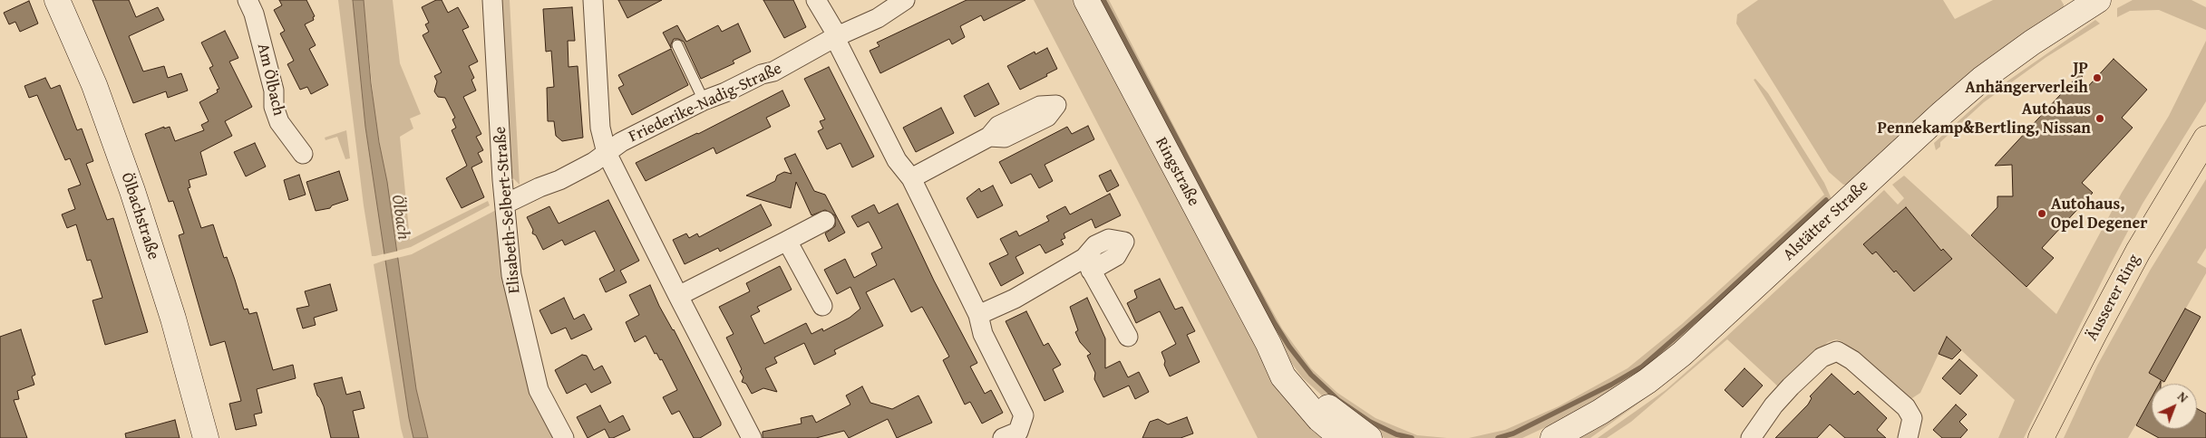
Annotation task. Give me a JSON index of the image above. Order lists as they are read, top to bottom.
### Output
{
  "streets": {
    "main road": [
      "Ringstraße",
      "Ölbachstraße",
      "Alstätter Straße",
      "Äusserer Ring"
    ],
    "street": ["Am Ölbach", "Friederike-Nadig-Straße", "Elisabeth-Selbert-Straße"]
  },
  "crossings": [
    ["Friederike-Nadig-Straße", "Elisabeth-Selbert-Straße"]
  ],
  "water": ["Ölbach"],
  "places": ["JP Anhängerverleih", "Autohaus Pennekamp&Bertling, Nissan", "Autohaus, Opel Degener"],
  "north": "top right"
}
